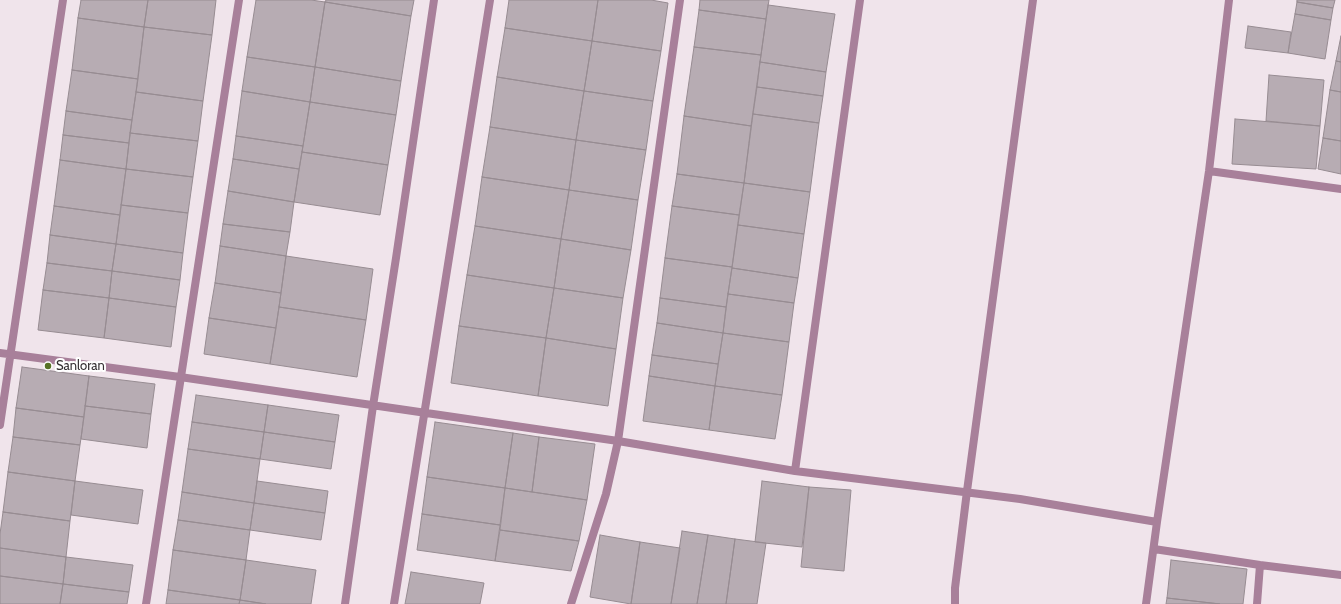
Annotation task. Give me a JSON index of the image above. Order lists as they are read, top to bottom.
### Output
{
  "places": ["Sanloran"]
}
